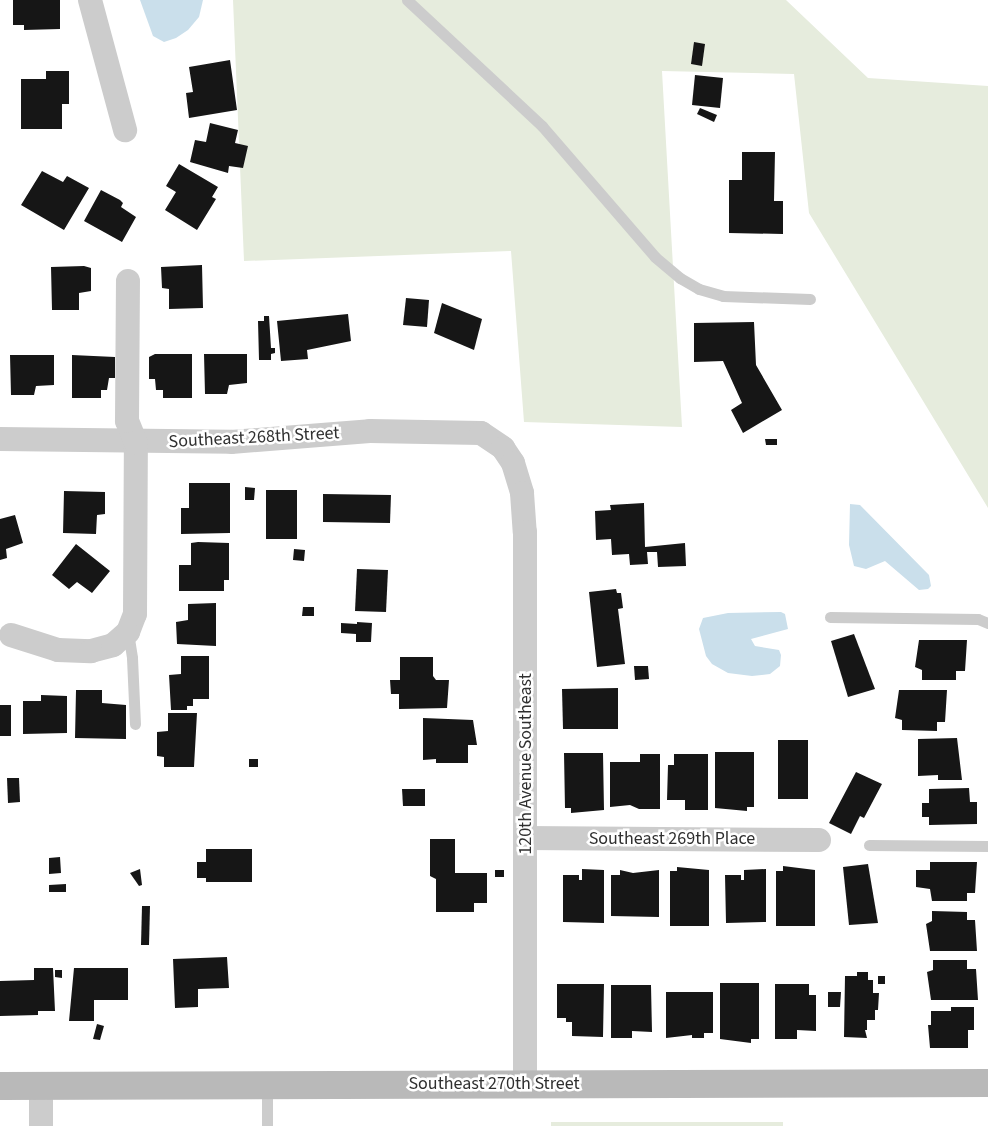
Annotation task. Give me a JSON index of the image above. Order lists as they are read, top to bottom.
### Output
{
  "streets": {
    "street": [
      "Southeast 268th Street",
      "120th Avenue Southeast",
      "Southeast 269th Place",
      "Southeast 270th Street"
    ]
  },
  "crossings": [
    ["Southeast 268th Street", "120th Avenue Southeast"],
    ["120th Avenue Southeast", "Southeast 269th Place"],
    ["120th Avenue Southeast", "Southeast 270th Street"]
  ]
}
